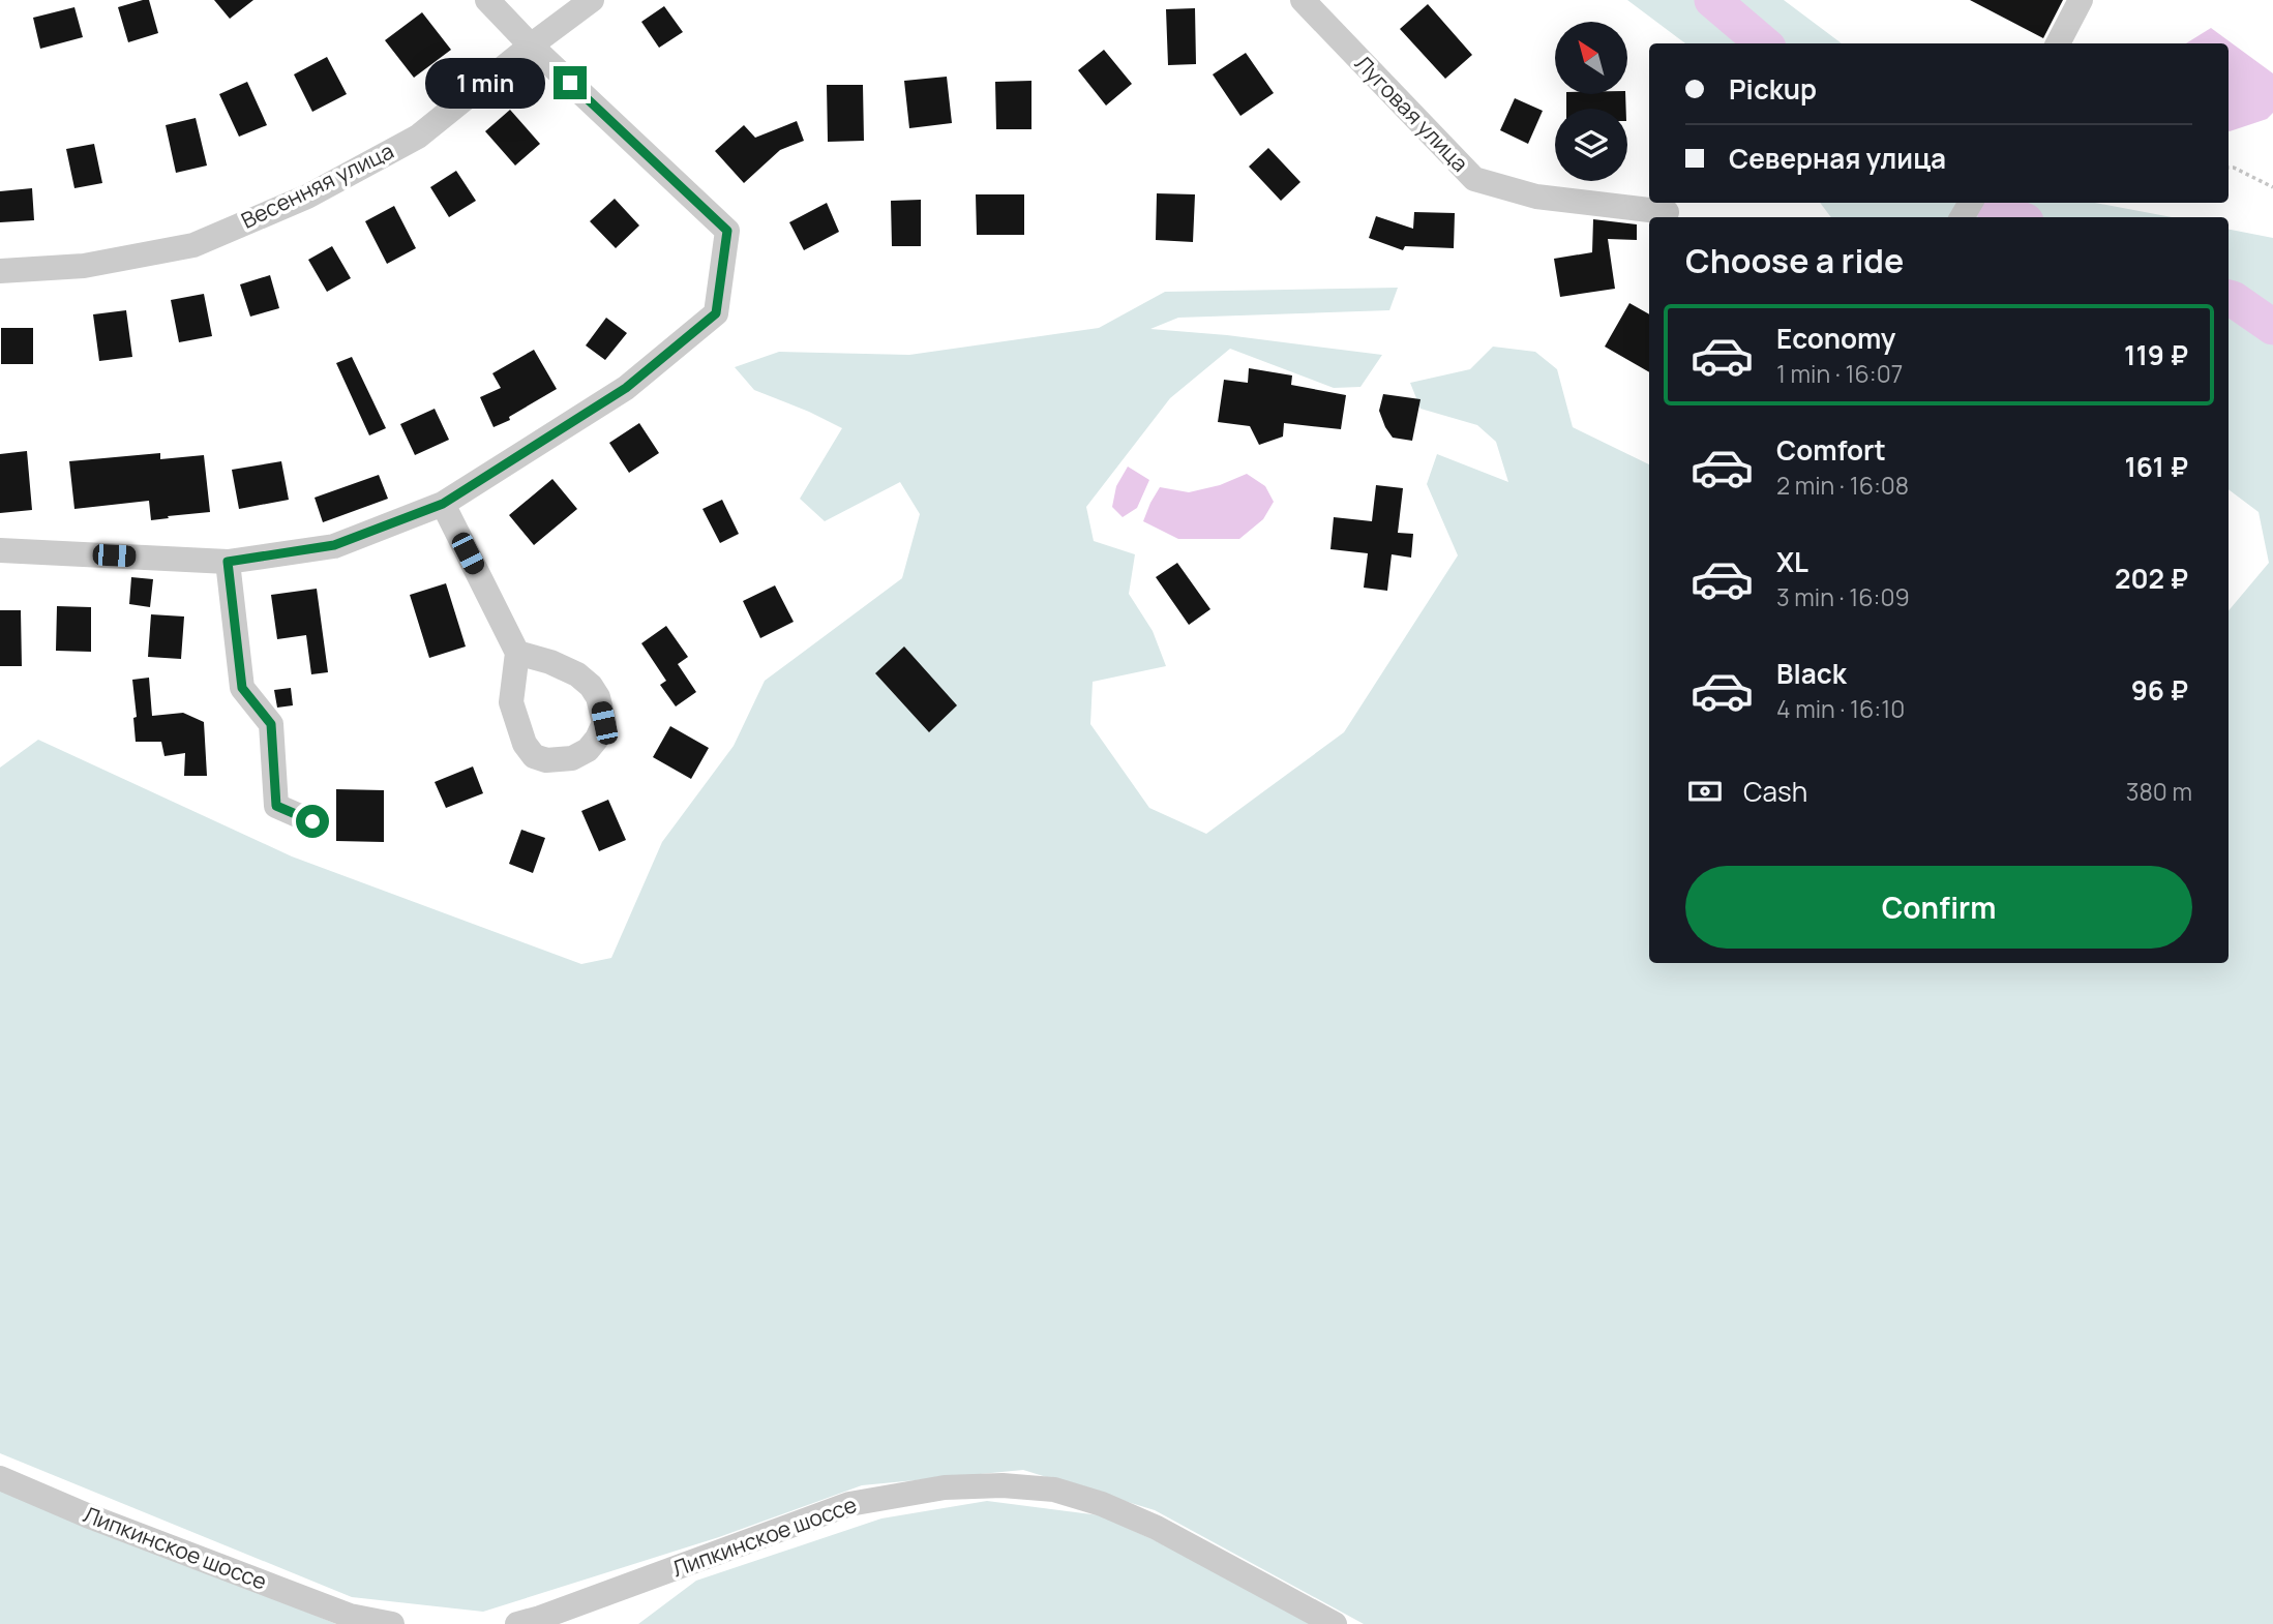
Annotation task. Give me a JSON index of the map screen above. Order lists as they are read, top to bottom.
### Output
{
  "streets": {
    "street": ["Луговая улица", "Весенняя улица", "Липкинское шоссе"]
  },
  "north": "top left",
  "page": {
    "banner": ["Pickup", "Северная улица"],
    "bubble": "1 min",
    "heading": "Choose a ride",
    "list": [
      {
        "name": "Economy",
        "note": "1 min · 16:07",
        "value": "119 ₽"
      },
      {
        "name": "Comfort",
        "note": "2 min · 16:08",
        "value": "161 ₽"
      },
      {
        "name": "XL",
        "note": "3 min · 16:09",
        "value": "202 ₽"
      },
      {
        "name": "Black",
        "note": "4 min · 16:10",
        "value": "96 ₽"
      }
    ],
    "pay": ["Cash", "380 m"],
    "buttons": "Confirm"
  }
}
